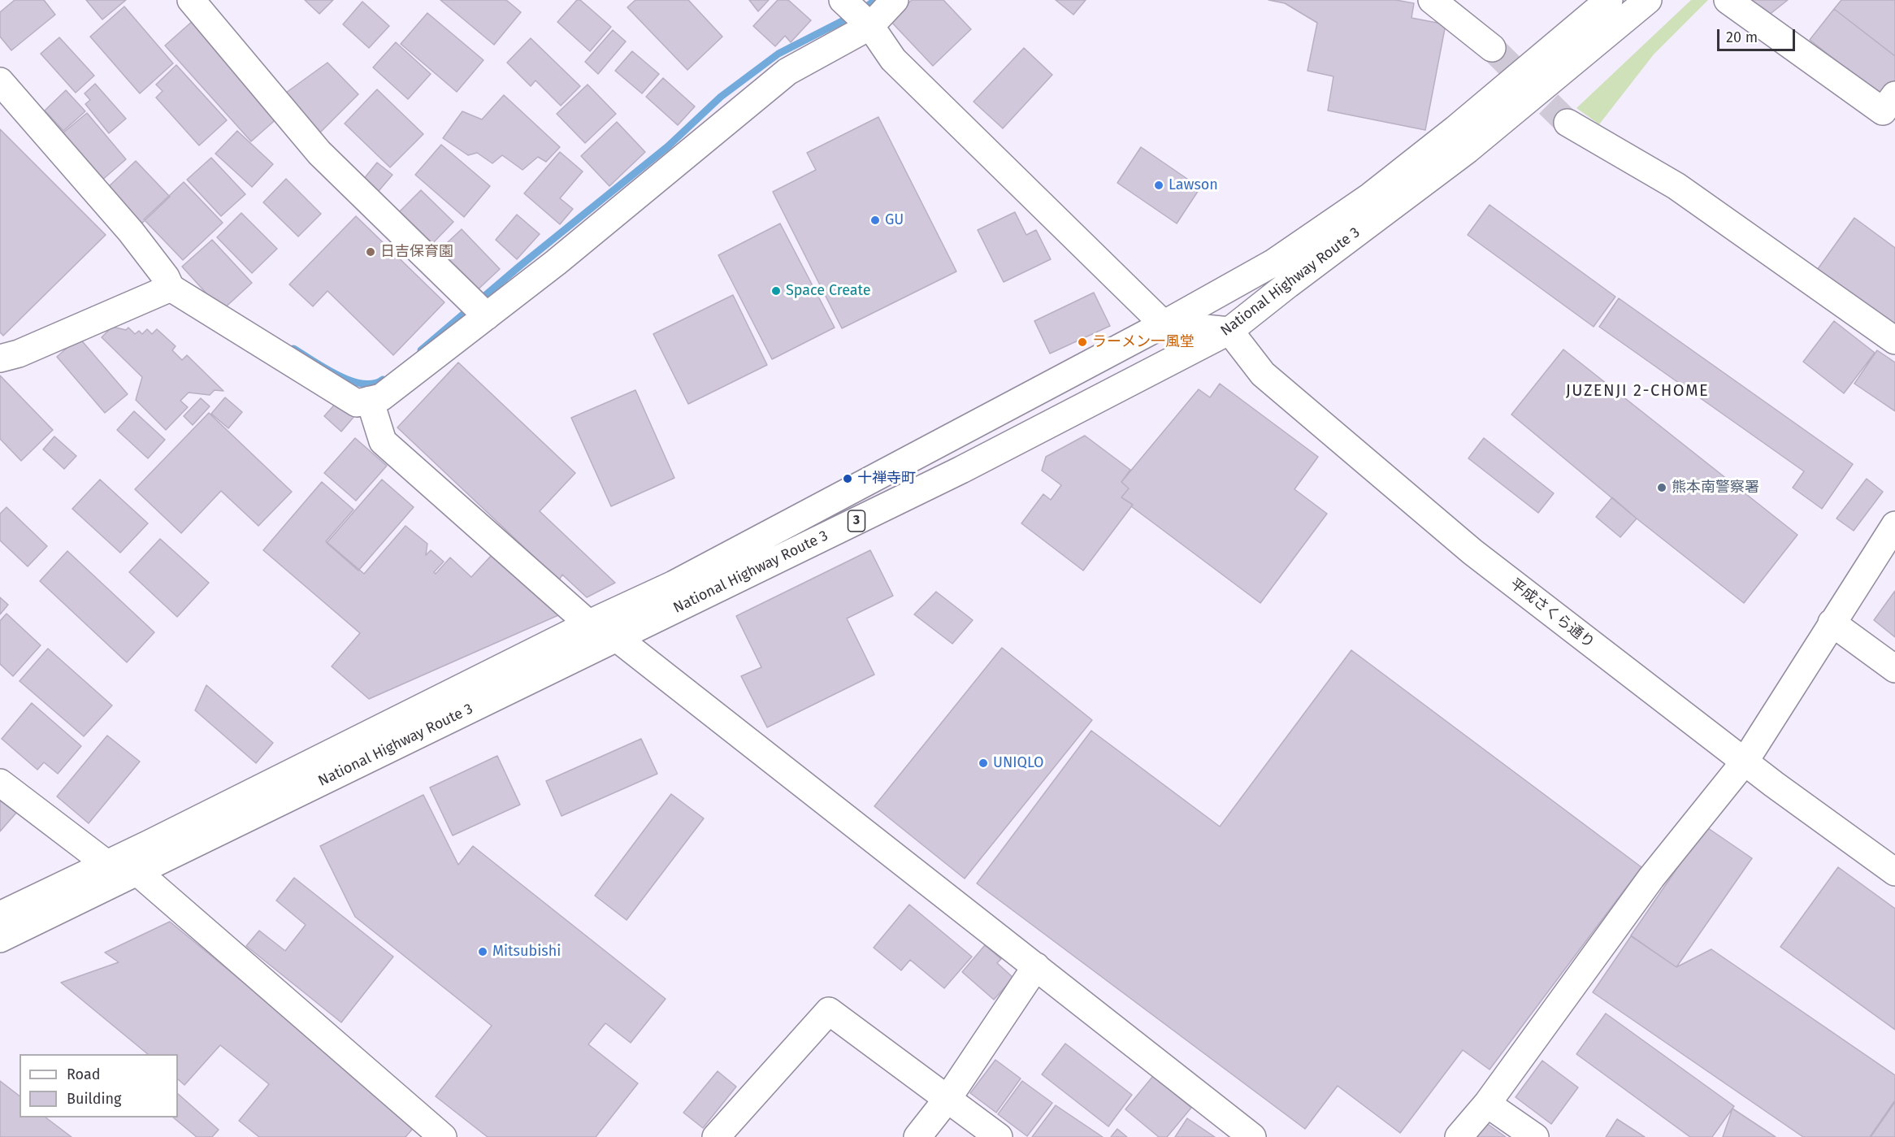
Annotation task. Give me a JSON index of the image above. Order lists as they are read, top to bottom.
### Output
{
  "streets": {
    "main road": ["National Highway Route 3", "3", "平成さくら通り"]
  },
  "crossings": [
    ["National Highway Route 3", "平成さくら通り"]
  ],
  "districts": ["JUZENJI 2-CHOME"],
  "places": [
    "Lawson",
    "GU",
    "日吉保育園",
    "Space Create",
    "ラーメン一風堂",
    "十禅寺町",
    "熊本南警察署",
    "UNIQLO",
    "Mitsubishi"
  ],
  "legend": ["Road", "Building"],
  "scale_bar": "20 m"
}
